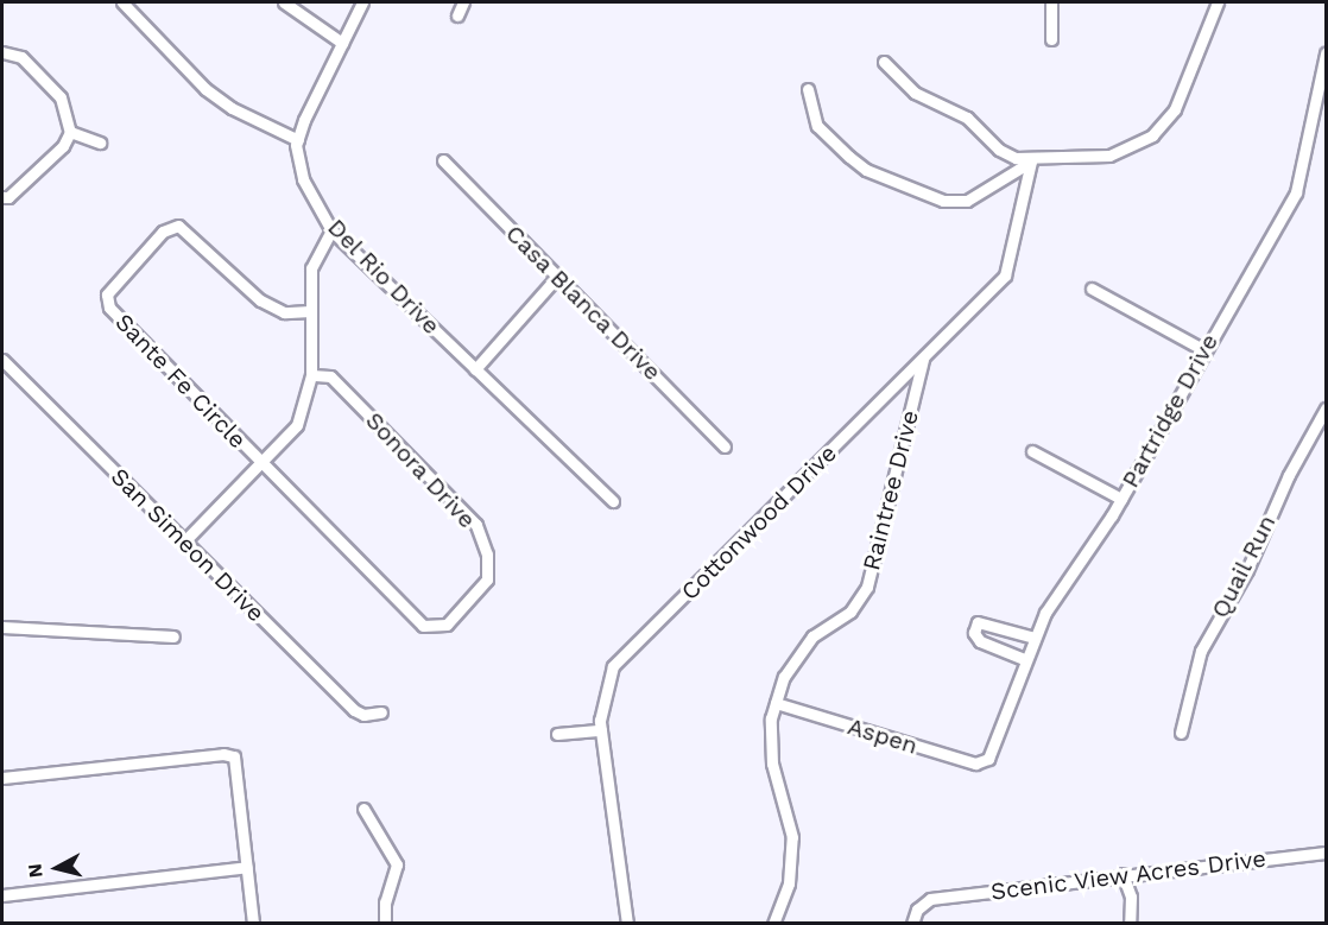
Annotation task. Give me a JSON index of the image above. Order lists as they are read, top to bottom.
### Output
{
  "streets": {
    "street": [
      "Del Rio Drive",
      "Casa Blanca Drive",
      "Sante Fe Circle",
      "Partridge Drive",
      "Sonora Drive",
      "Raintree Drive",
      "Cottonwood Drive",
      "San Simeon Drive",
      "Quail Run",
      "Aspen",
      "Scenic View Acres Drive"
    ]
  },
  "crossings": [
    ["Sante Fe Circle", "Sonora Drive"],
    ["Partridge Drive", "Aspen"],
    ["Raintree Drive", "Cottonwood Drive"],
    ["Raintree Drive", "Aspen"]
  ],
  "north": "left"
}
